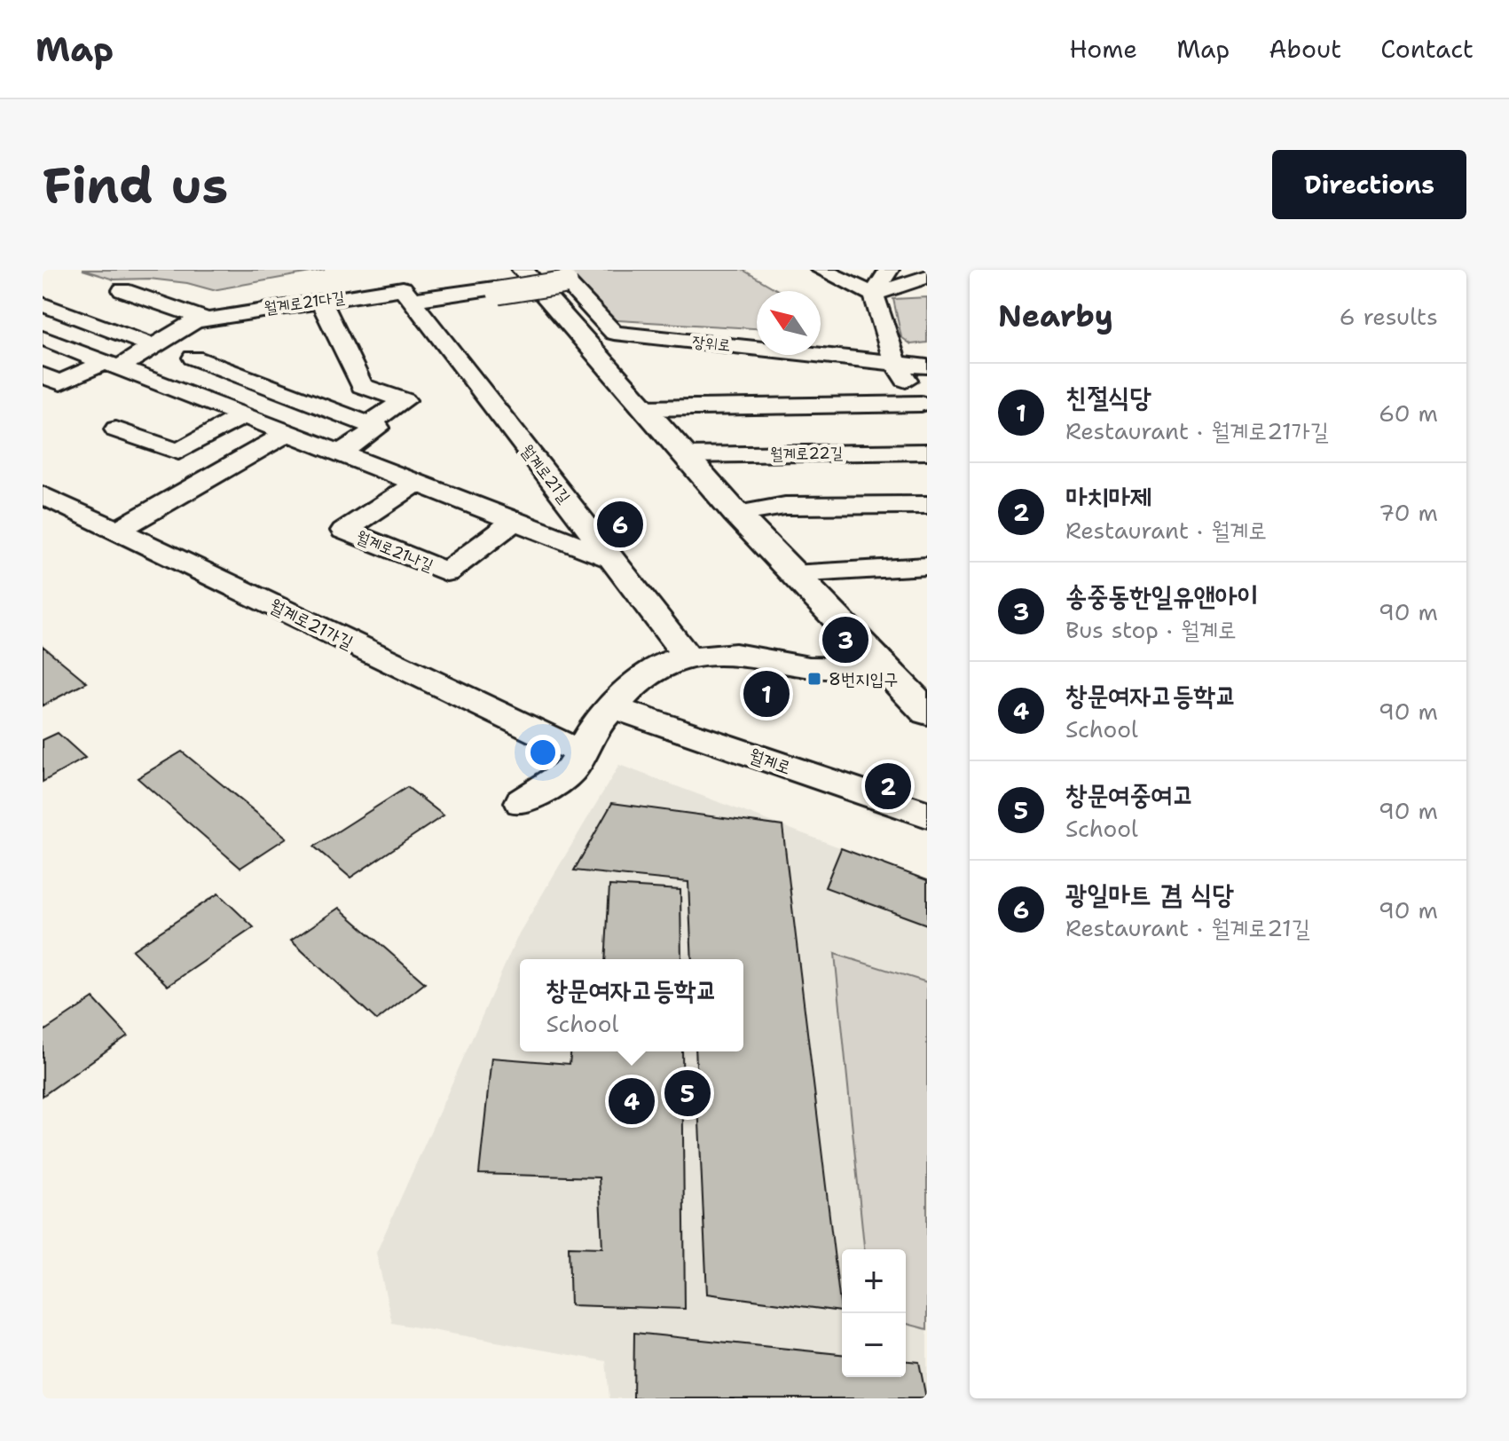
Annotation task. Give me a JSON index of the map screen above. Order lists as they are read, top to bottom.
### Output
{
  "streets": {
    "street": [
      "월계로21다길",
      "장위로",
      "월계로22길",
      "월계로21길",
      "월계로21나길",
      "월계로21가길",
      "월계로"
    ]
  },
  "crossings": [
    ["월계로21다길", "장위로"],
    ["월계로21다길", "월계로21길"],
    ["장위로", "월계로21길"]
  ],
  "places": {
    "transit": ["8번지입구"]
  },
  "north": "top left",
  "page": {
    "header": "Map",
    "nav": [
      "Home",
      "Map",
      "About",
      "Contact"
    ],
    "buttons": "Directions",
    "title": "Find us",
    "heading": ["Nearby", "6 results"],
    "list": [
      {
        "mark": "1",
        "name": "친절식당",
        "note": "Restaurant · 월계로21가길",
        "value": "60 m"
      },
      {
        "mark": "2",
        "name": "마치마제",
        "note": "Restaurant · 월계로",
        "value": "70 m"
      },
      {
        "mark": "3",
        "name": "송중동한일유앤아이",
        "note": "Bus stop · 월계로",
        "value": "90 m"
      },
      {
        "mark": "4",
        "name": "창문여자고등학교",
        "note": "School",
        "value": "90 m"
      },
      {
        "mark": "5",
        "name": "창문여중여고",
        "note": "School",
        "value": "90 m"
      },
      {
        "mark": "6",
        "name": "광일마트 겸 식당",
        "note": "Restaurant · 월계로21길",
        "value": "90 m"
      }
    ],
    "pins": [
      "6",
      "3",
      "1",
      "2",
      "5",
      "4"
    ],
    "popup": ["창문여자고등학교", "School"],
    "map_buttons": ["+", "−"]
  }
}
